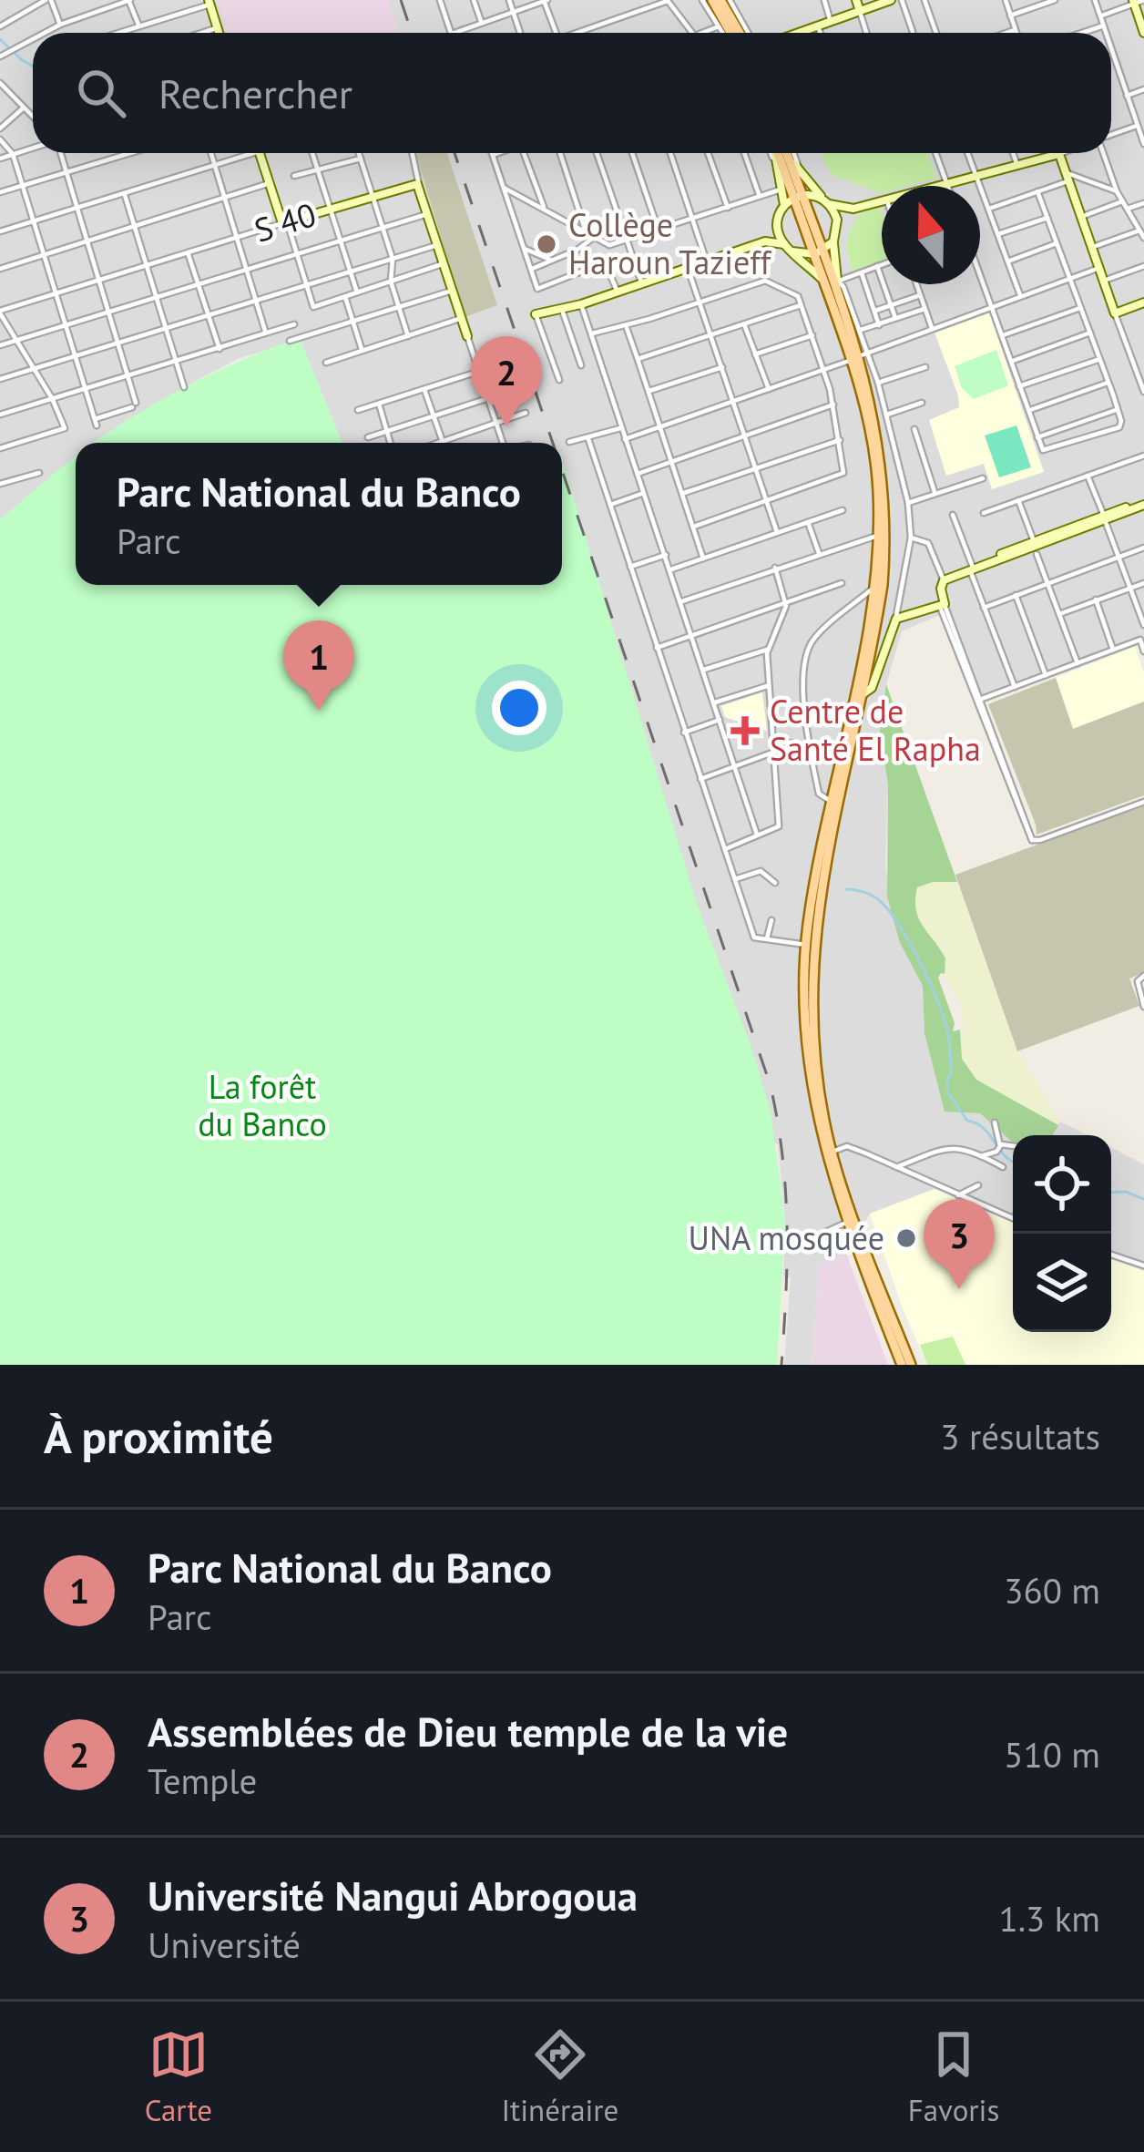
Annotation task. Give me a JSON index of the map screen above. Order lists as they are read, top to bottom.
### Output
{
  "streets": {
    "street": ["S 40"]
  },
  "parks": ["La forêt du Banco"],
  "places": {
    "other": ["Collège Haroun Tazieff", "UNA mosquée"],
    "health": ["Centre de Santé El Rapha"]
  },
  "north": "top",
  "page": {
    "search": "Rechercher",
    "pins": ["2", "1", "3"],
    "popup": ["Parc National du Banco", "Parc"],
    "heading": ["À proximité", "3 résultats"],
    "list": [
      {
        "mark": "1",
        "name": "Parc National du Banco",
        "note": "Parc",
        "value": "360 m"
      },
      {
        "mark": "2",
        "name": "Assemblées de Dieu temple de la vie",
        "note": "Temple",
        "value": "510 m"
      },
      {
        "mark": "3",
        "name": "Université Nangui Abrogoua",
        "note": "Université",
        "value": "1.3 km"
      }
    ],
    "nav": ["Carte", "Itinéraire", "Favoris"]
  }
}
